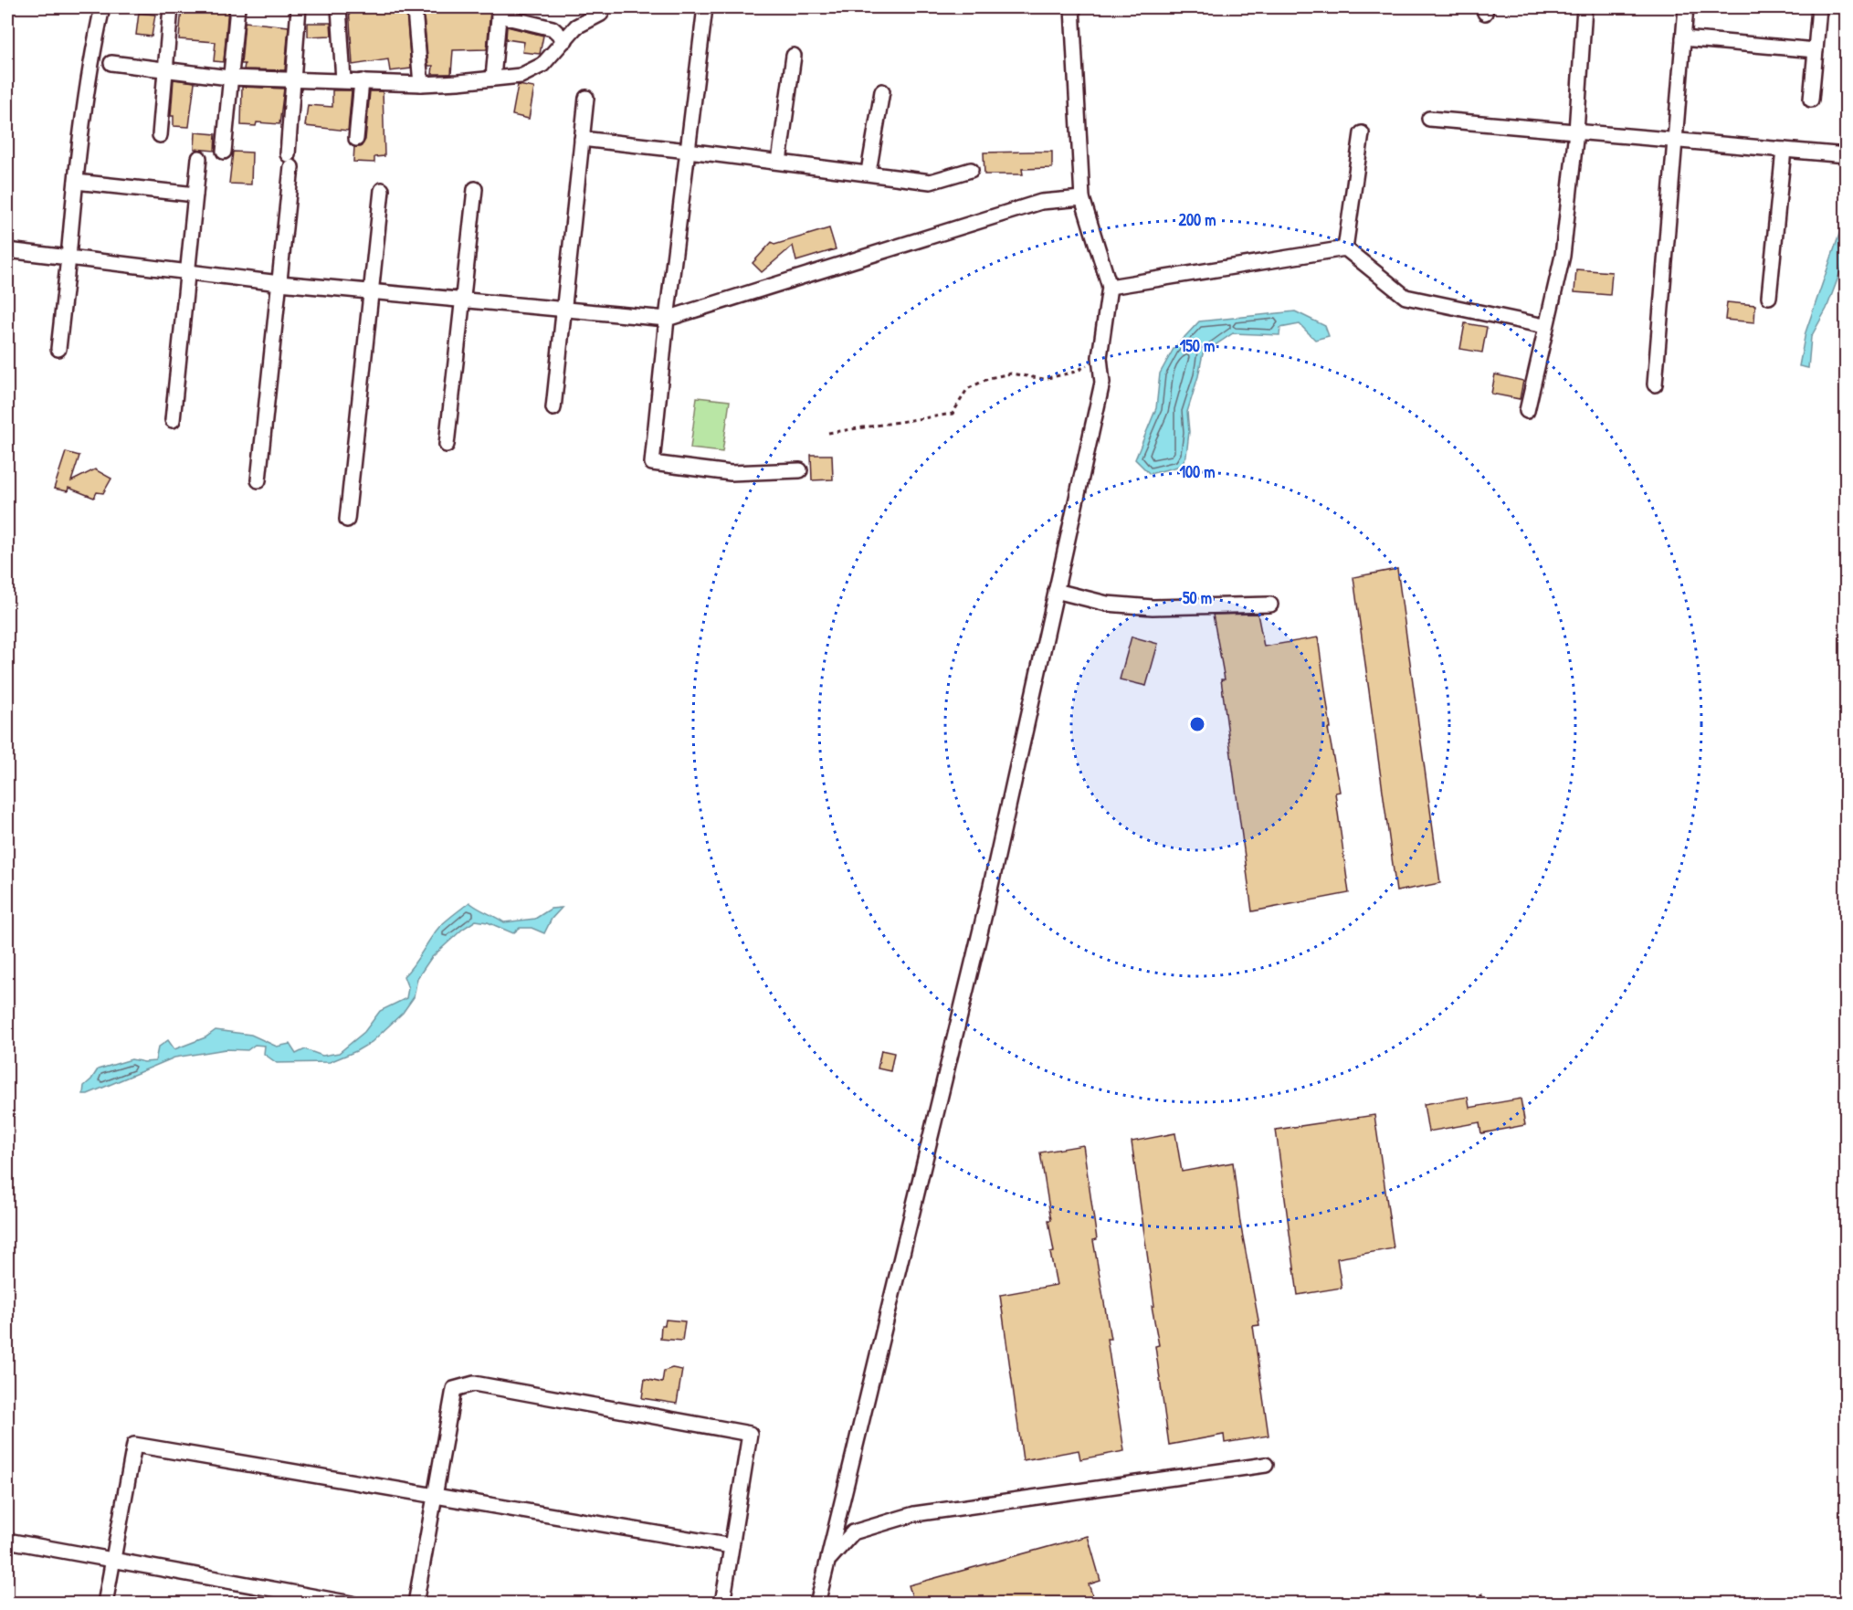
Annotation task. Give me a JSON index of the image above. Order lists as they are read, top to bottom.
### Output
{
  "rings": [
    "200 m",
    "150 m",
    "100 m",
    "50 m"
  ]
}
